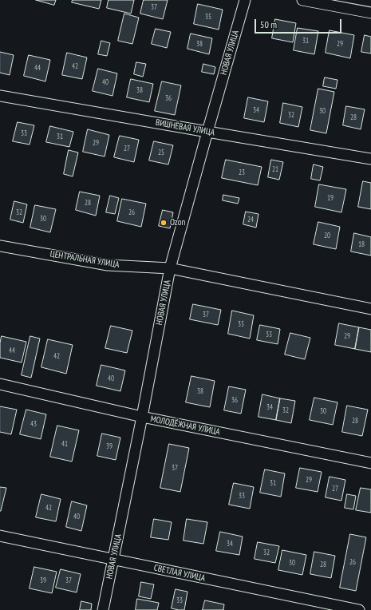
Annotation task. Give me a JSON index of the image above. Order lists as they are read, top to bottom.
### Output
{
  "streets": {
    "street": [
      "НОВАЯ УЛИЦА",
      "ВИШНЁВАЯ УЛИЦА",
      "ЦЕНТРАЛЬНАЯ УЛИЦА",
      "МОЛОДЁЖНАЯ УЛИЦА",
      "СВЕТЛАЯ УЛИЦА"
    ]
  },
  "crossings": [
    ["НОВАЯ УЛИЦА", "ВИШНЁВАЯ УЛИЦА"],
    ["НОВАЯ УЛИЦА", "ЦЕНТРАЛЬНАЯ УЛИЦА"],
    ["НОВАЯ УЛИЦА", "МОЛОДЁЖНАЯ УЛИЦА"],
    ["НОВАЯ УЛИЦА", "СВЕТЛАЯ УЛИЦА"]
  ],
  "places": ["Ozon"],
  "house_numbers": [
    "37",
    "35",
    "31",
    "38",
    "29",
    "42",
    "44",
    "40",
    "38",
    "36",
    "34",
    "30",
    "32",
    "28",
    "33",
    "31",
    "29",
    "27",
    "25",
    "21",
    "23",
    "19",
    "28",
    "32",
    "26",
    "30",
    "24",
    "20",
    "18",
    "37",
    "35",
    "33",
    "29",
    "44",
    "42",
    "40",
    "38",
    "36",
    "34",
    "32",
    "30",
    "28",
    "43",
    "41",
    "39",
    "37",
    "29",
    "31",
    "27",
    "33",
    "42",
    "40",
    "34",
    "32",
    "26",
    "30",
    "28",
    "39",
    "37",
    "33"
  ],
  "scale_bar": "50 m"
}
